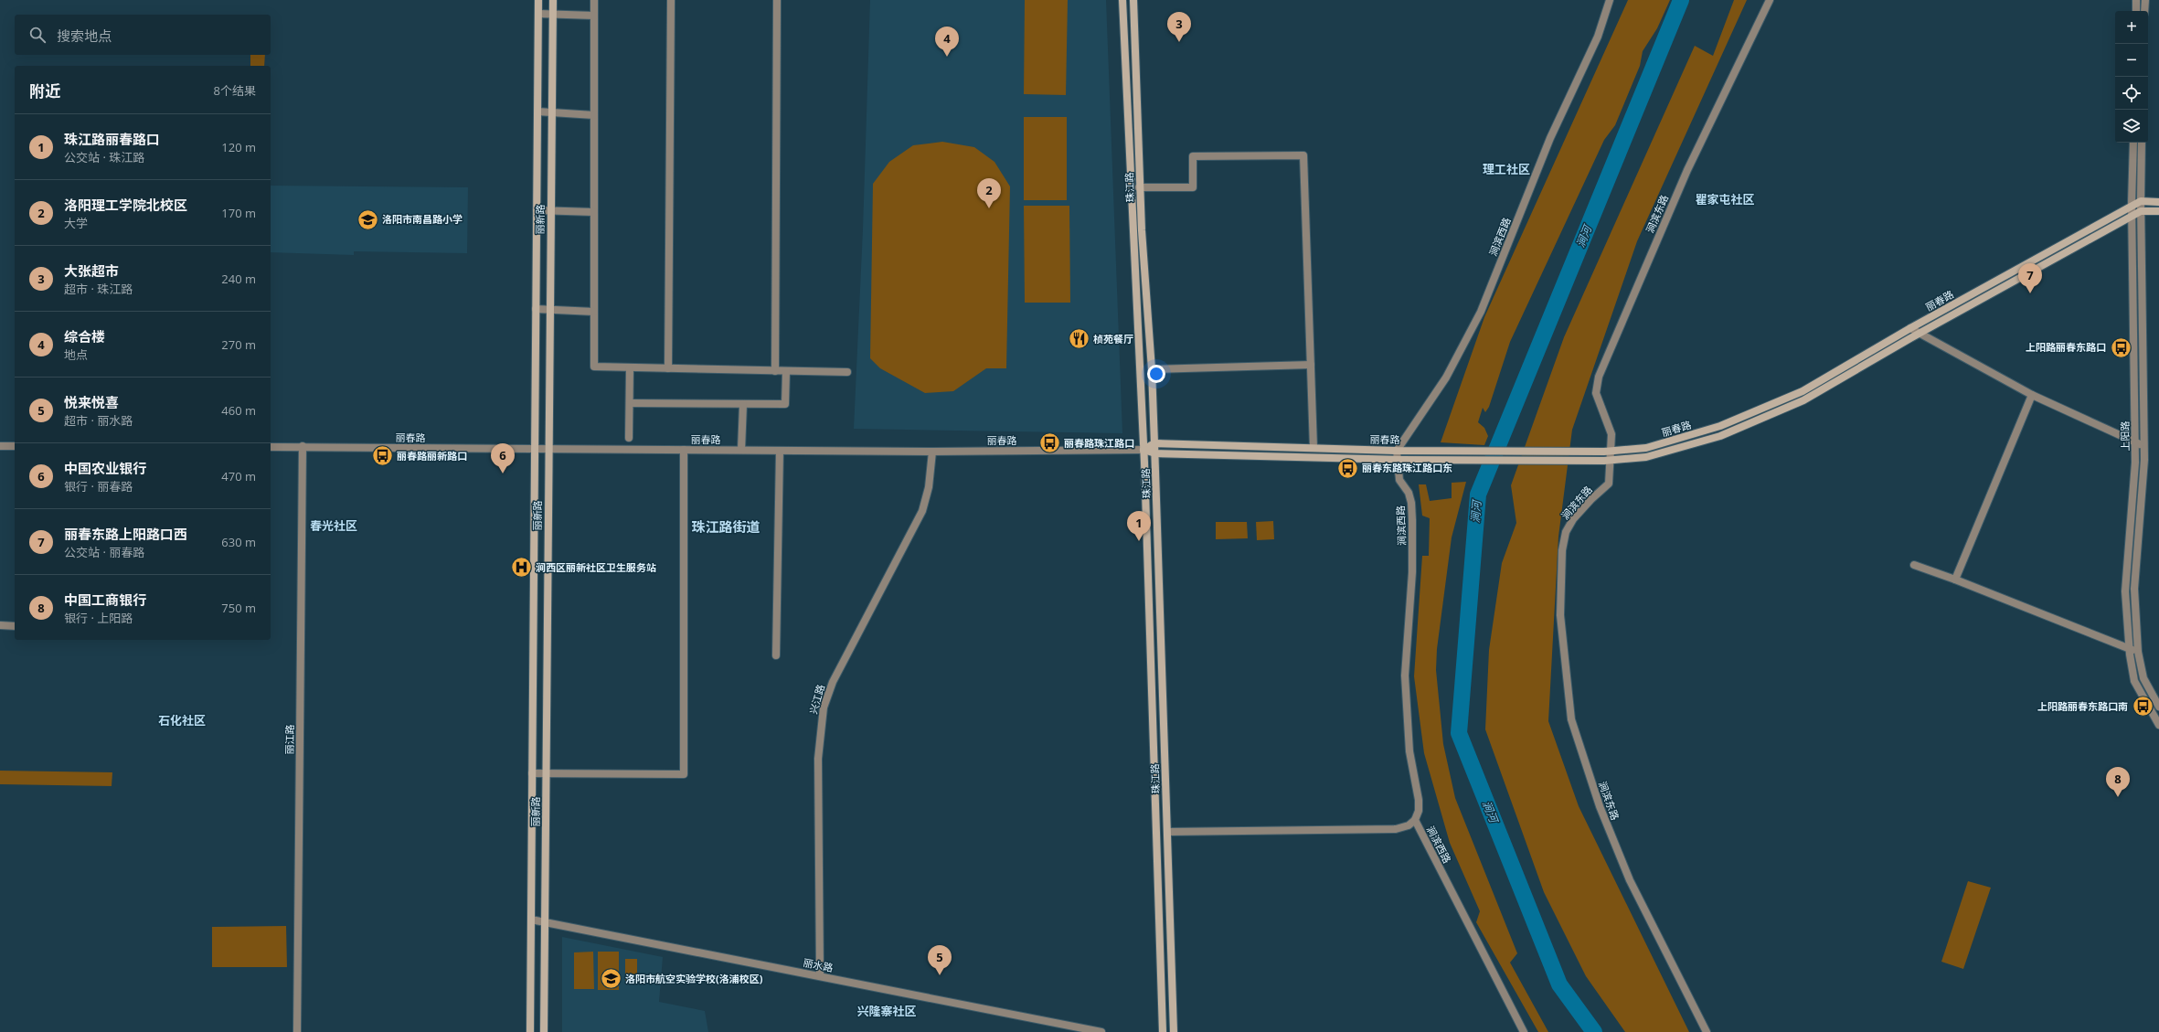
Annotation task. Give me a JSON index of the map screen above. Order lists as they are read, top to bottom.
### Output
{
  "streets": {
    "main road": ["珠江路", "丽新路", "丽春路"],
    "street": [
      "涧滨东路",
      "涧滨西路",
      "上阳路",
      "兴江路",
      "丽江路",
      "丽水路"
    ]
  },
  "crossings": [
    ["珠江路", "丽春路"],
    ["涧滨东路", "丽春路"],
    ["丽新路", "丽春路"],
    ["丽新路", "丽水路"],
    ["涧滨西路", "丽春路"],
    ["丽春路", "上阳路"],
    ["丽春路", "兴江路"],
    ["丽春路", "丽江路"],
    ["兴江路", "丽水路"]
  ],
  "districts": [
    "理工社区",
    "瞿家屯社区",
    "春光社区",
    "珠江路街道",
    "石化社区",
    "兴隆寨社区"
  ],
  "water": ["涧河"],
  "places": {
    "school or university": ["洛阳市南昌路小学", "洛阳市航空实验学校(洛浦校区)"],
    "restaurant": ["桢苑餐厅"],
    "bus stop": [
      "上阳路丽春东路口",
      "丽春路珠江路口",
      "丽春路丽新路口",
      "丽春东路珠江路口东",
      "上阳路丽春东路口南"
    ],
    "hospital": ["涧西区丽新社区卫生服务站"]
  },
  "page": {
    "map_buttons": ["+", "−"],
    "pins": [
      "3",
      "4",
      "2",
      "7",
      "6",
      "1",
      "8",
      "5"
    ],
    "search": "搜索地点",
    "heading": ["附近", "8个结果"],
    "list": [
      {
        "mark": "1",
        "name": "珠江路丽春路口",
        "note": "公交站 · 珠江路",
        "value": "120 m"
      },
      {
        "mark": "2",
        "name": "洛阳理工学院北校区",
        "note": "大学",
        "value": "170 m"
      },
      {
        "mark": "3",
        "name": "大张超市",
        "note": "超市 · 珠江路",
        "value": "240 m"
      },
      {
        "mark": "4",
        "name": "综合楼",
        "note": "地点",
        "value": "270 m"
      },
      {
        "mark": "5",
        "name": "悦来悦喜",
        "note": "超市 · 丽水路",
        "value": "460 m"
      },
      {
        "mark": "6",
        "name": "中国农业银行",
        "note": "银行 · 丽春路",
        "value": "470 m"
      },
      {
        "mark": "7",
        "name": "丽春东路上阳路口西",
        "note": "公交站 · 丽春路",
        "value": "630 m"
      },
      {
        "mark": "8",
        "name": "中国工商银行",
        "note": "银行 · 上阳路",
        "value": "750 m"
      }
    ]
  }
}
